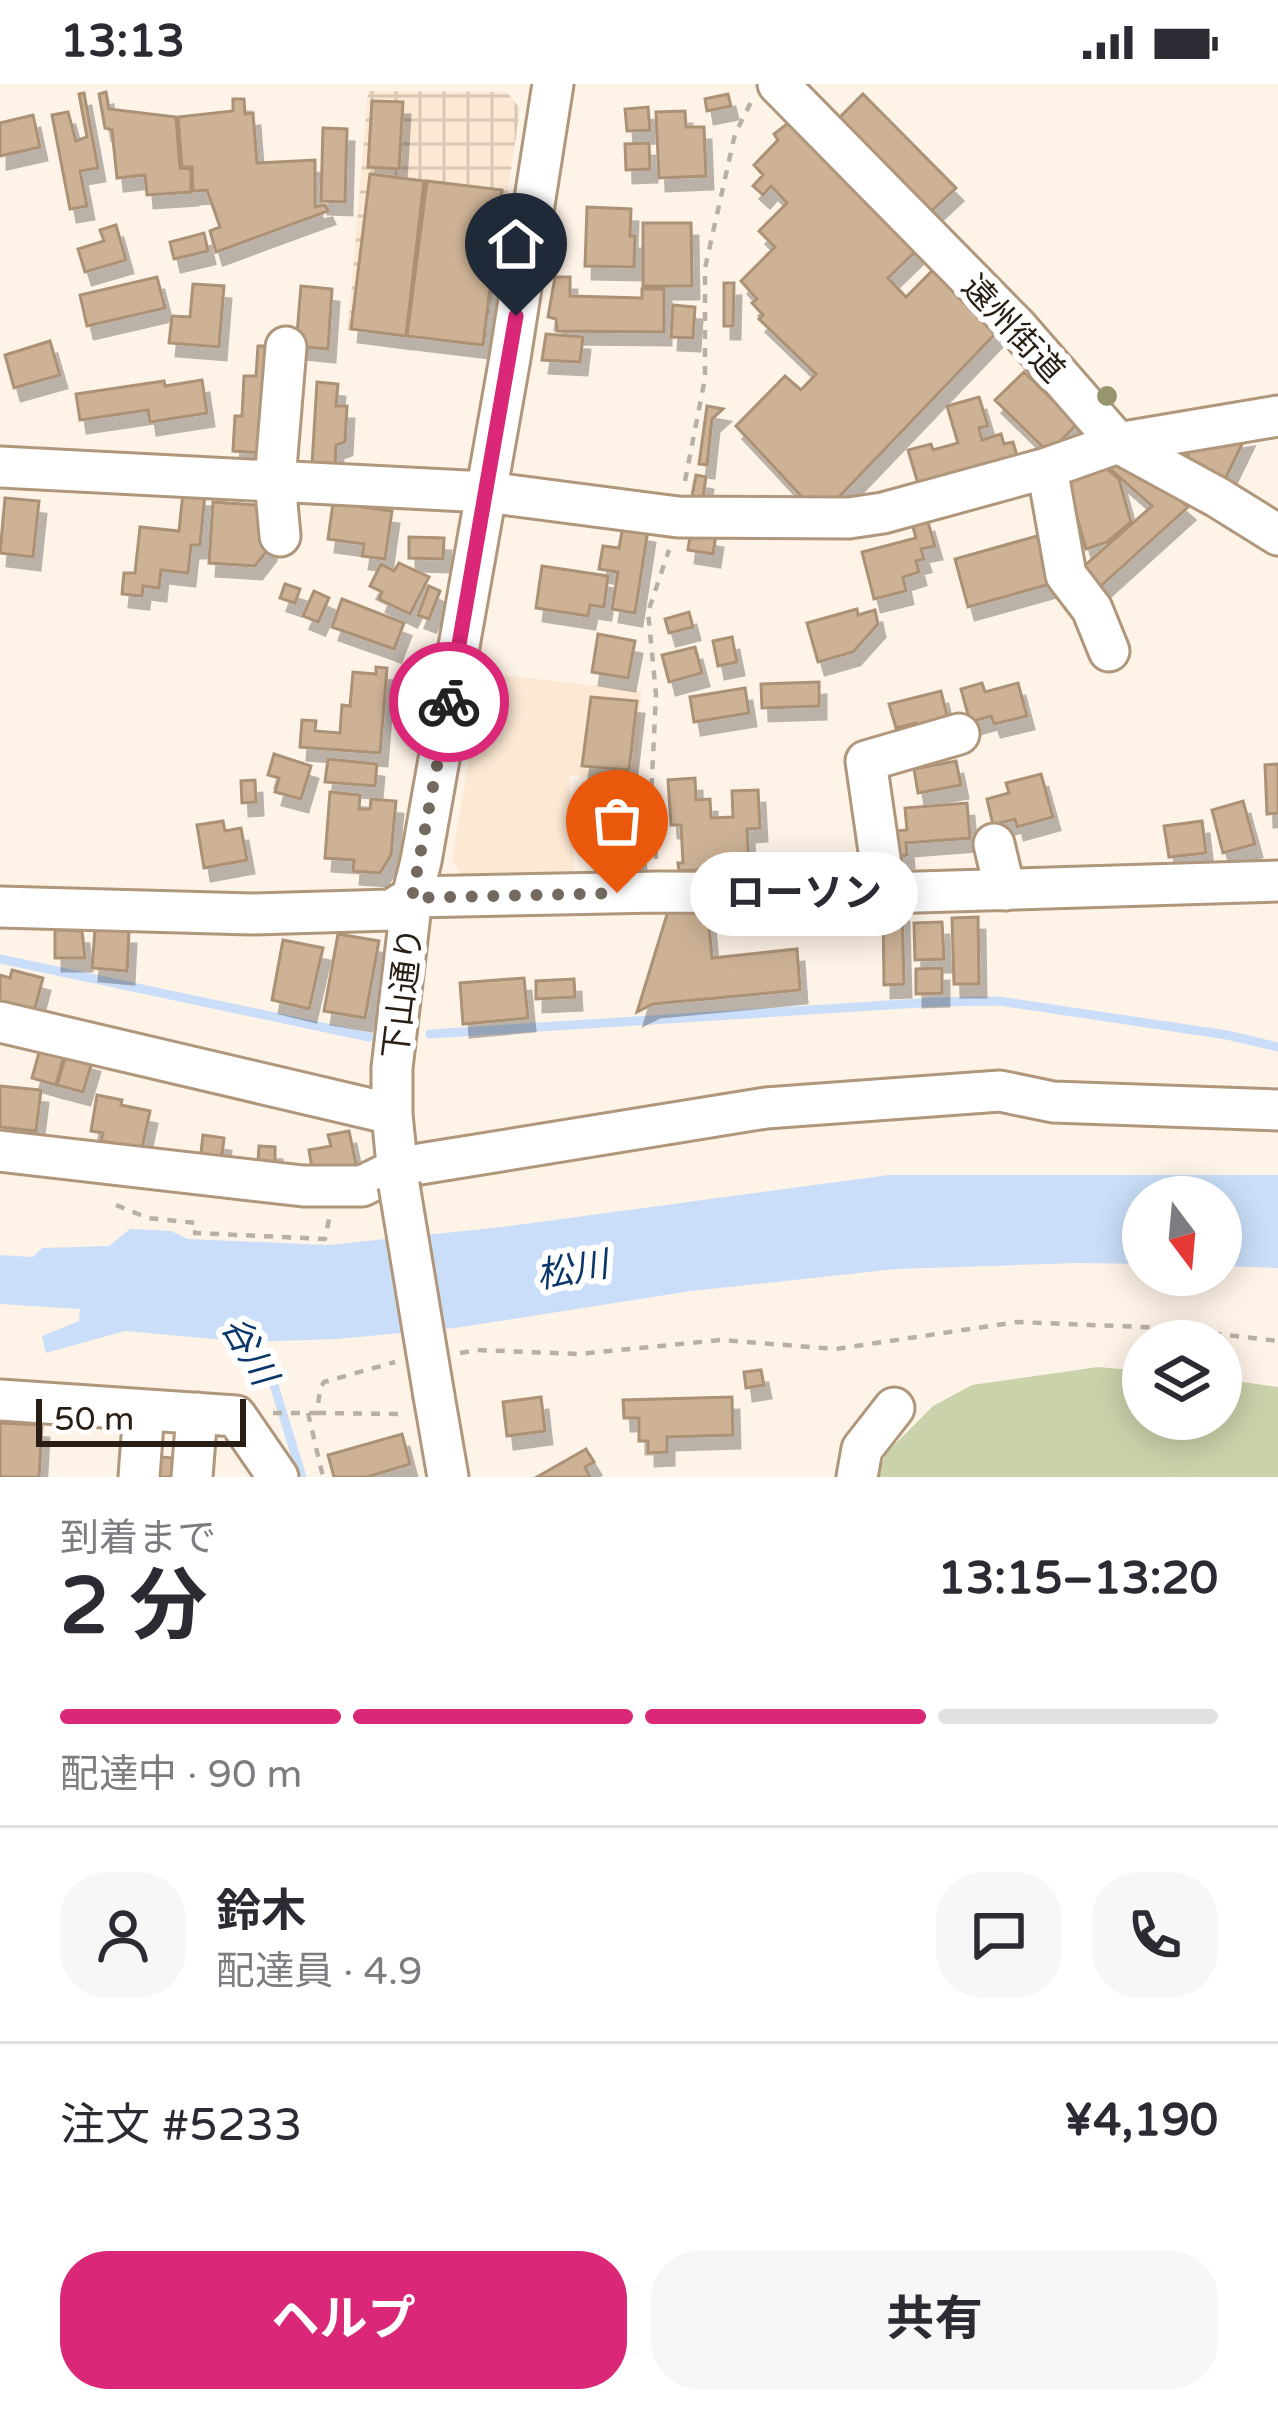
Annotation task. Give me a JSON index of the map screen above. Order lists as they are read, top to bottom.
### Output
{
  "streets": {
    "street": ["遠州街道", "下山通り"]
  },
  "water": ["松川", "谷川"],
  "places": ["ローソン"],
  "scale_bar": "50 m",
  "north": "bottom",
  "page": {
    "status": "13:13",
    "bubble": "ローソン",
    "scale": "50 m",
    "heading": ["2 分", "到着まで", "13:15–13:20"],
    "panel": [
      "鈴木",
      "配達員 · 4.9",
      "注文 #5233",
      "¥4,190"
    ],
    "bar": "配達中 · 90 m",
    "buttons": ["ヘルプ", "共有"]
  }
}
